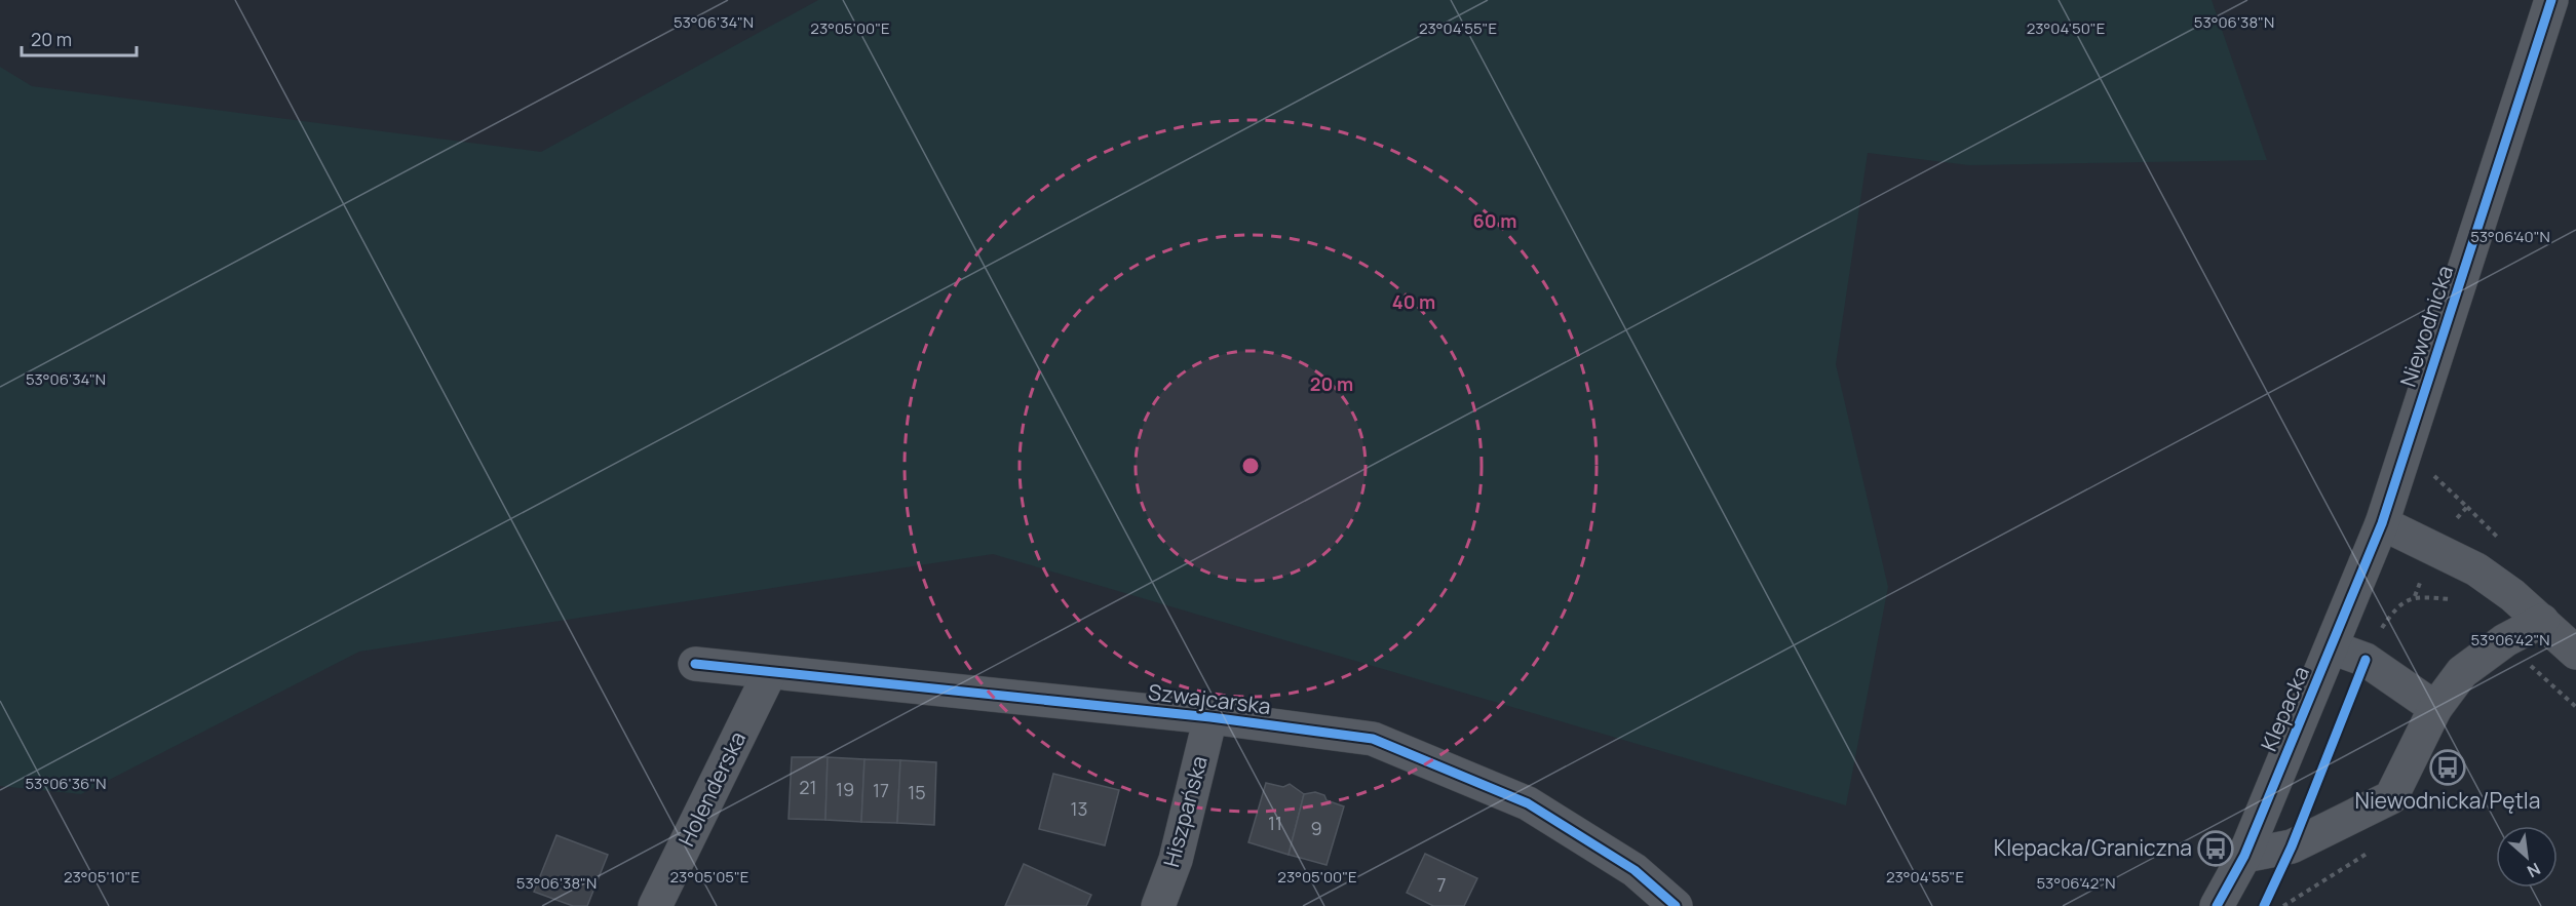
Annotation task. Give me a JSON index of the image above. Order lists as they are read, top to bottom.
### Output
{
  "streets": {
    "street": [
      "Niewodnicka",
      "Szwajcarska",
      "Klepacka",
      "Holenderska",
      "Hiszpańska"
    ]
  },
  "crossings": [
    ["Niewodnicka", "Klepacka"],
    ["Szwajcarska", "Holenderska"],
    ["Szwajcarska", "Hiszpańska"]
  ],
  "places": {
    "bus stop": ["Niewodnicka/Pętla", "Klepacka/Graniczna"]
  },
  "house_numbers": [
    "21",
    "19",
    "17",
    "15",
    "13",
    "11",
    "9",
    "7"
  ],
  "scale_bar": "20 m",
  "north": "bottom right",
  "coordinates": [
    "53°06'38\"N",
    "53°06'34\"N",
    "23°04'50\"E",
    "23°05'00\"E",
    "23°04'55\"E",
    "53°06'40\"N",
    "53°06'42\"N",
    "53°06'36\"N",
    "23°05'10\"E",
    "23°05'05\"E"
  ],
  "rings": ["60 m", "40 m", "20 m"]
}
